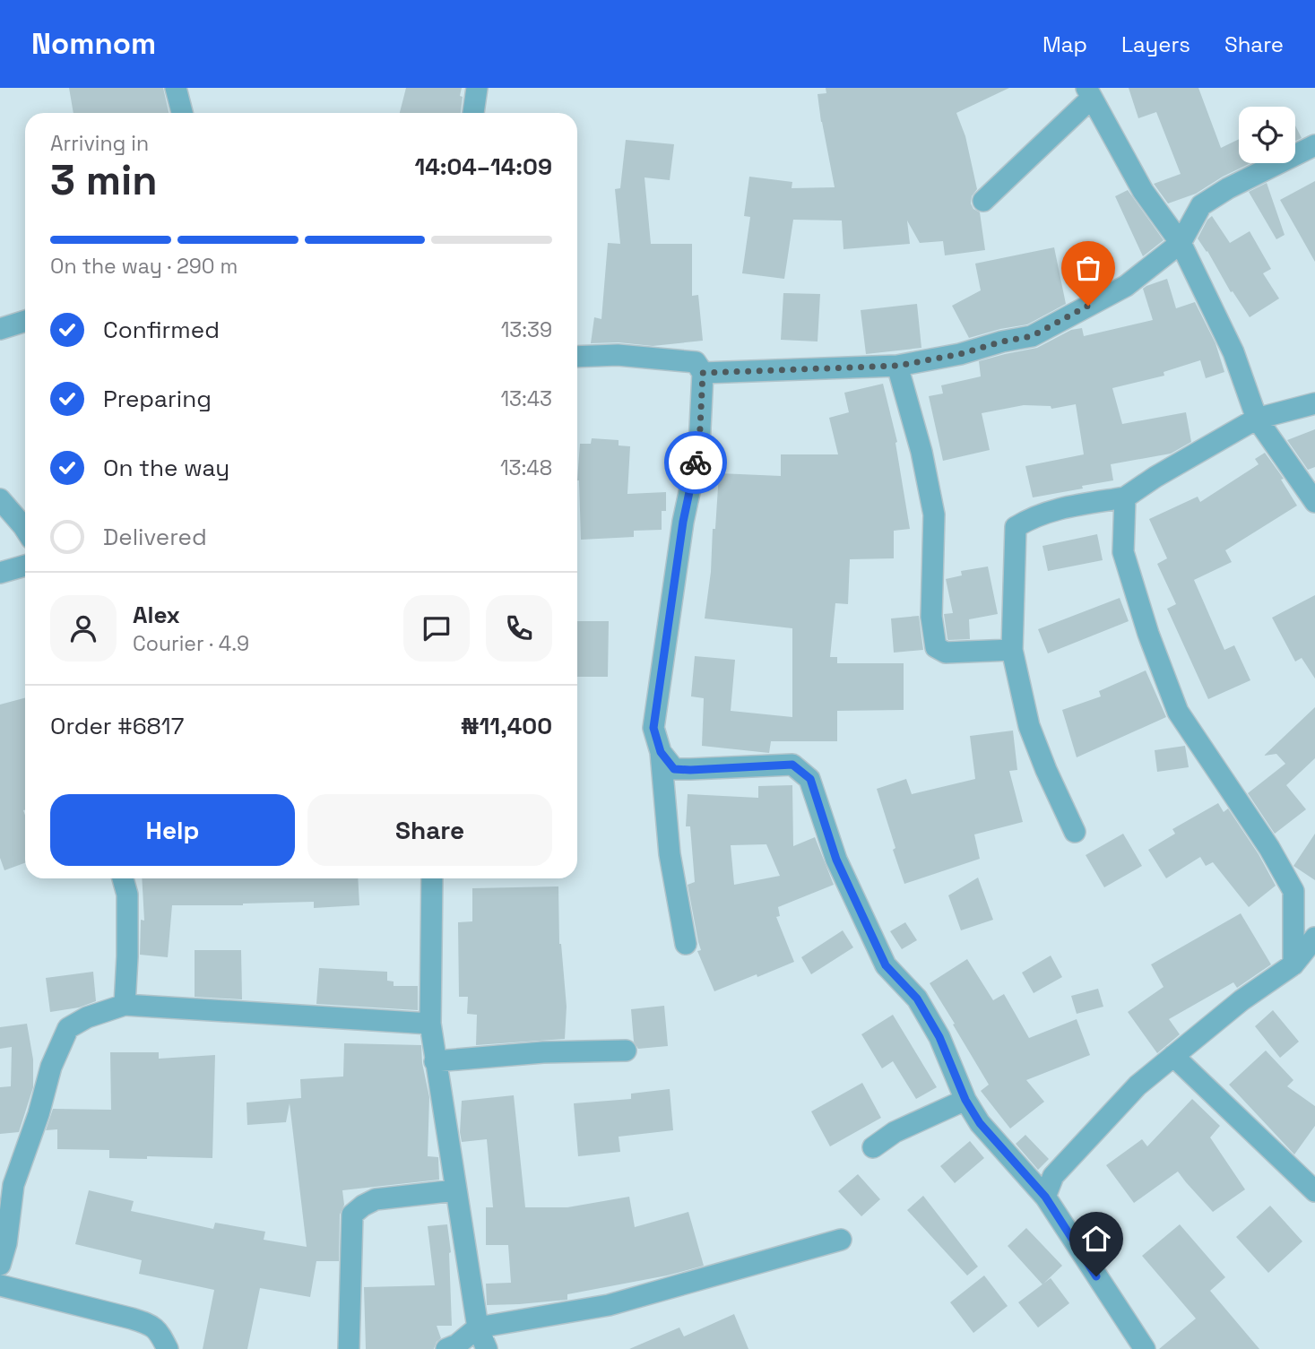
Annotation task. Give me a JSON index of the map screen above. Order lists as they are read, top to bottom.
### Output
{
  "page": {
    "header": "Nomnom",
    "nav": ["Map", "Layers", "Share"],
    "heading": ["3 min", "Arriving in", "14:04–14:09"],
    "panel": [
      "Alex",
      "Courier · 4.9",
      "Order #6817",
      "₦11,400"
    ],
    "bar": "On the way · 290 m",
    "list": [
      ["Confirmed", "13:39"],
      ["Preparing", "13:43"],
      ["On the way", "13:48"],
      "Delivered"
    ],
    "buttons": ["Help", "Share"]
  }
}
